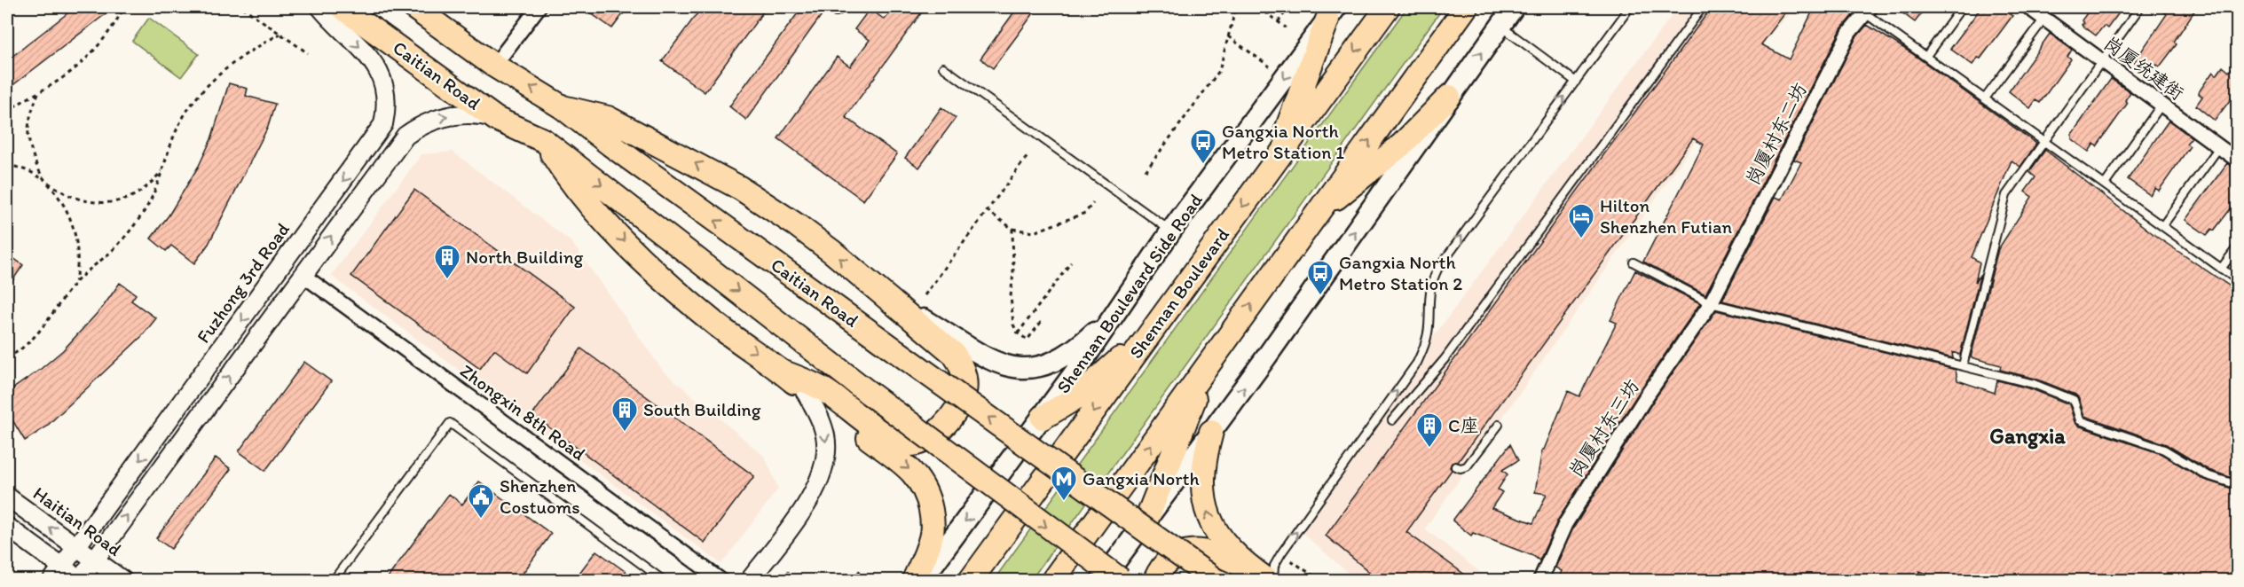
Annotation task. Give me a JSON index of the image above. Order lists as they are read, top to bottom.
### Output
{
  "streets": {
    "main road": ["Caitian Road", "Shennan Boulevard Side Road", "Shennan Boulevard"],
    "street": [
      "岗厦统建街",
      "岗厦村东二坊",
      "Fuzhong 3rd Road",
      "Zhongxin 8th Road",
      "岗厦村东三坊",
      "Haitian Road"
    ]
  },
  "crossings": [
    ["岗厦村东二坊", "岗厦村东三坊"],
    ["Fuzhong 3rd Road", "Haitian Road"]
  ],
  "districts": ["Gangxia"],
  "places": {
    "bus stop": ["Gangxia North Metro Station 1", "Gangxia North Metro Station 2"],
    "hotel": ["Hilton Shenzhen Futian"],
    "building": ["North Building", "South Building", "C座"],
    "metro station": ["Gangxia North"],
    "public building": ["Shenzhen Costuoms"]
  }
}
